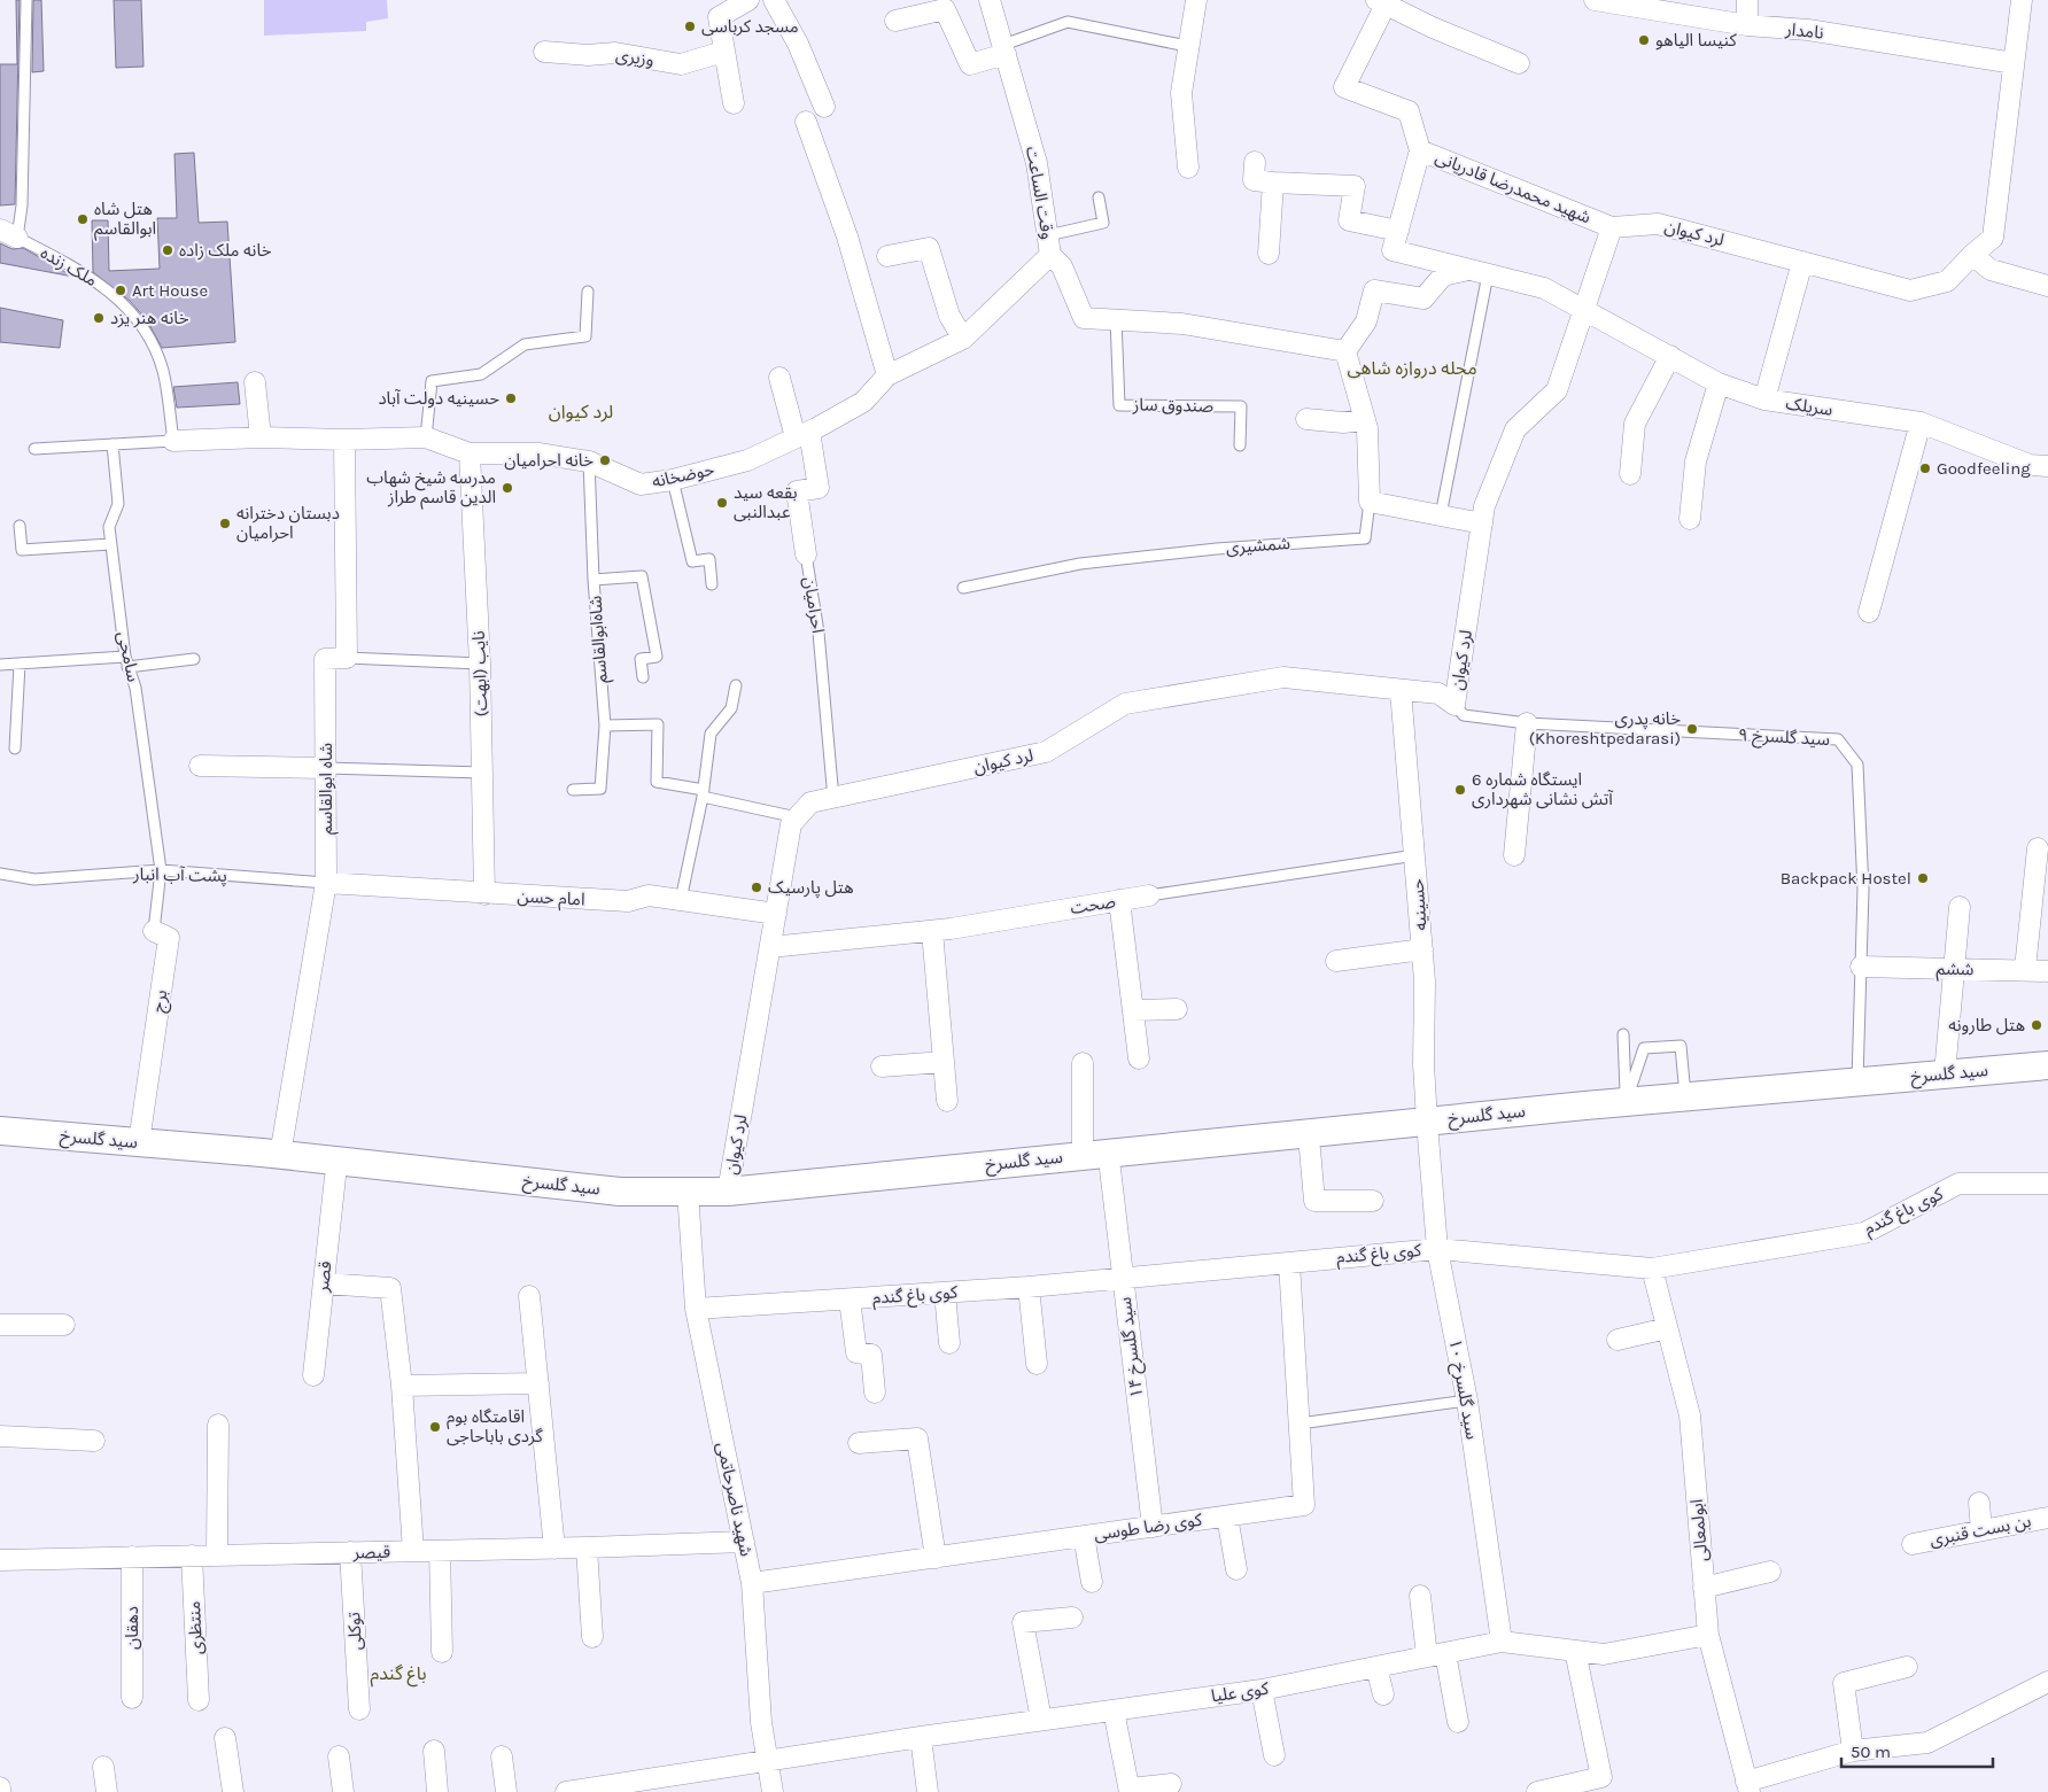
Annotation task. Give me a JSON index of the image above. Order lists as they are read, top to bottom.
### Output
{
  "streets": {
    "main road": ["سید گلسرخ"],
    "street": [
      "نامدار",
      "وزیری",
      "شهید محمدرضا قادریانی",
      "وقت الساعت",
      "لرد کیوان",
      "سریلک",
      "حوضخانه",
      "شمشیری",
      "احرامیان",
      "نایب (ابهت)",
      "شاه ابوالقاسم",
      "امام حسن",
      "صحت",
      "حسینیه",
      "ششم",
      "برج",
      "کوی باغ گندم",
      "قصر",
      "سید گلسرخ ۱۴",
      "سید گلسرخ ۱۰",
      "شهید ناصرحاتمی",
      "کوی رضا طوسی",
      "ابولمعالی",
      "بن بست قنبری",
      "قیصر",
      "دهقان",
      "منتظری",
      "توکلی",
      "کوی علیا"
    ],
    "lane": [
      "ملک زنده",
      "صندوق ساز",
      "شاه‌ابوالقاسم",
      "سامحی",
      "سید گلسرخ ۹",
      "پشت آب انبار"
    ]
  },
  "crossings": [
    ["نامدار", "لرد کیوان"],
    ["شهید محمدرضا قادریانی", "لرد کیوان"],
    ["وقت الساعت", "حوضخانه"],
    ["لرد کیوان", "سریلک"],
    ["لرد کیوان", "احرامیان"],
    ["لرد کیوان", "سید گلسرخ ۹"],
    ["لرد کیوان", "امام حسن"],
    ["لرد کیوان", "صحت"],
    ["لرد کیوان", "حسینیه"],
    ["لرد کیوان", "سید گلسرخ"],
    ["حوضخانه", "احرامیان"],
    ["حوضخانه", "شاه‌ابوالقاسم"],
    ["حوضخانه", "نایب (ابهت)"],
    ["سامحی", "پشت آب انبار"],
    ["سامحی", "برج"],
    ["نایب (ابهت)", "امام حسن"],
    ["سید گلسرخ ۹", "ششم"],
    ["سید گلسرخ ۹", "سید گلسرخ"],
    ["شاه ابوالقاسم", "پشت آب انبار"],
    ["شاه ابوالقاسم", "امام حسن"],
    ["شاه ابوالقاسم", "سید گلسرخ"],
    ["پشت آب انبار", "امام حسن"],
    ["پشت آب انبار", "برج"],
    ["صحت", "حسینیه"],
    ["حسینیه", "سید گلسرخ"],
    ["حسینیه", "سید گلسرخ ۱۰"],
    ["برج", "سید گلسرخ"],
    ["سید گلسرخ", "قصر"],
    ["سید گلسرخ", "سید گلسرخ ۱۴"],
    ["سید گلسرخ", "سید گلسرخ ۱۰"],
    ["سید گلسرخ", "شهید ناصرحاتمی"],
    ["کوی باغ گندم", "سید گلسرخ ۱۴"],
    ["کوی باغ گندم", "سید گلسرخ ۱۰"],
    ["کوی باغ گندم", "شهید ناصرحاتمی"],
    ["کوی باغ گندم", "کوی رضا طوسی"],
    ["کوی باغ گندم", "ابولمعالی"],
    ["سید گلسرخ ۱۴", "کوی رضا طوسی"],
    ["سید گلسرخ ۱۰", "کوی علیا"],
    ["شهید ناصرحاتمی", "کوی رضا طوسی"],
    ["شهید ناصرحاتمی", "قیصر"],
    ["شهید ناصرحاتمی", "کوی علیا"],
    ["ابولمعالی", "کوی علیا"],
    ["قیصر", "دهقان"],
    ["قیصر", "منتظری"],
    ["قیصر", "توکلی"]
  ],
  "districts": ["محله دروازه شاهی", "لرد کیوان", "باغ گندم"],
  "places": [
    "مسجد کرباسی",
    "کنیسا الیاهو",
    "هتل شاه ابوالقاسم",
    "خانه ملک زاده",
    "Art House",
    "خانه هنر یزد",
    "حسینیه دولت آباد",
    "خانه احرامیان",
    "Goodfeeling",
    "مدرسه شیخ شهاب الدین قاسم طراز",
    "بقعه سید عبدالنبی",
    "دبستان دخترانه احرامیان",
    "خانه پدری (Khoreshtpedarasi)",
    "ایستگاه شماره 6 آتش نشانی شهرداری",
    "Backpack Hostel",
    "هتل پارسیک",
    "هتل طارونه",
    "اقامتگاه بوم گردی باباحاجی"
  ],
  "scale_bar": "50 m"
}
